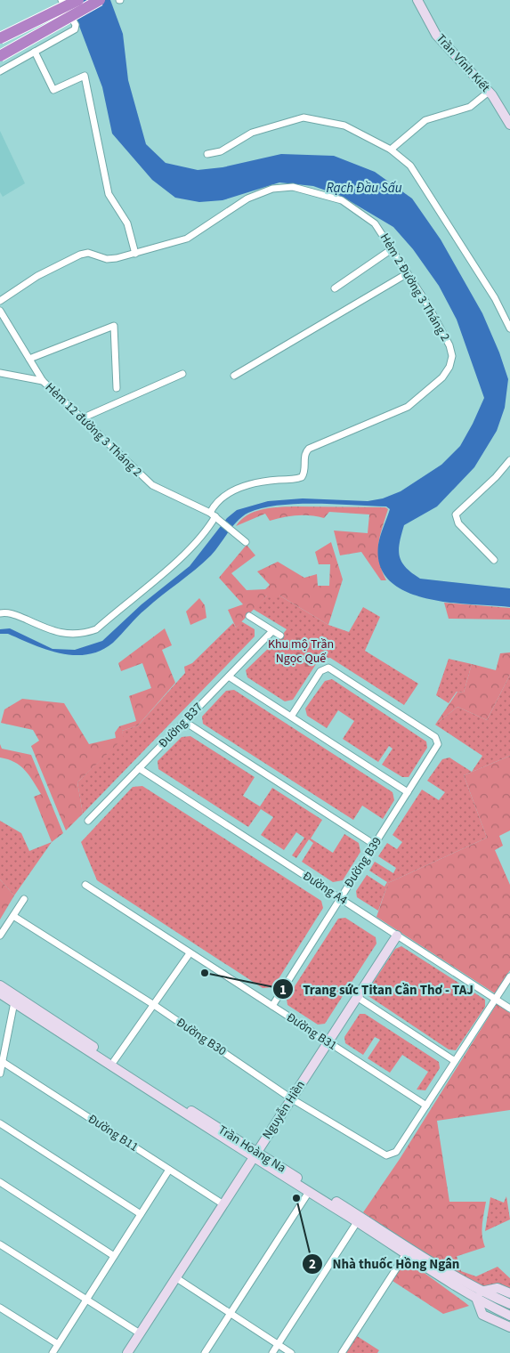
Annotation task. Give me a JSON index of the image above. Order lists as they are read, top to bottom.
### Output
{
  "streets": {
    "main road": ["Trần Vĩnh Kiết", "Nguyễn Hiền", "Trần Hoàng Na"],
    "street": [
      "Hẻm 2 Đường 3 Tháng 2",
      "Hẻm 12 đường 3 Tháng 2",
      "Đường B37",
      "Đường B39",
      "Đường A4",
      "Đường B31",
      "Đường B30",
      "Đường B11"
    ]
  },
  "crossings": [
    ["Hẻm 2 Đường 3 Tháng 2", "Hẻm 12 đường 3 Tháng 2"],
    ["Đường B37", "Đường A4"],
    ["Đường B39", "Đường A4"],
    ["Đường B39", "Đường B31"],
    ["Đường A4", "Nguyễn Hiền"],
    ["Đường B31", "Đường B30"],
    ["Đường B31", "Nguyễn Hiền"],
    ["Đường B30", "Nguyễn Hiền"],
    ["Nguyễn Hiền", "Đường B11"],
    ["Nguyễn Hiền", "Trần Hoàng Na"]
  ],
  "water": ["Rạch Đầu Sấu"],
  "parks": ["Khu mộ Trần Ngọc Quế"],
  "places": ["Trang sức Titan Cần Thơ - TAJ", "Nhà thuốc Hồng Ngân"]
}
